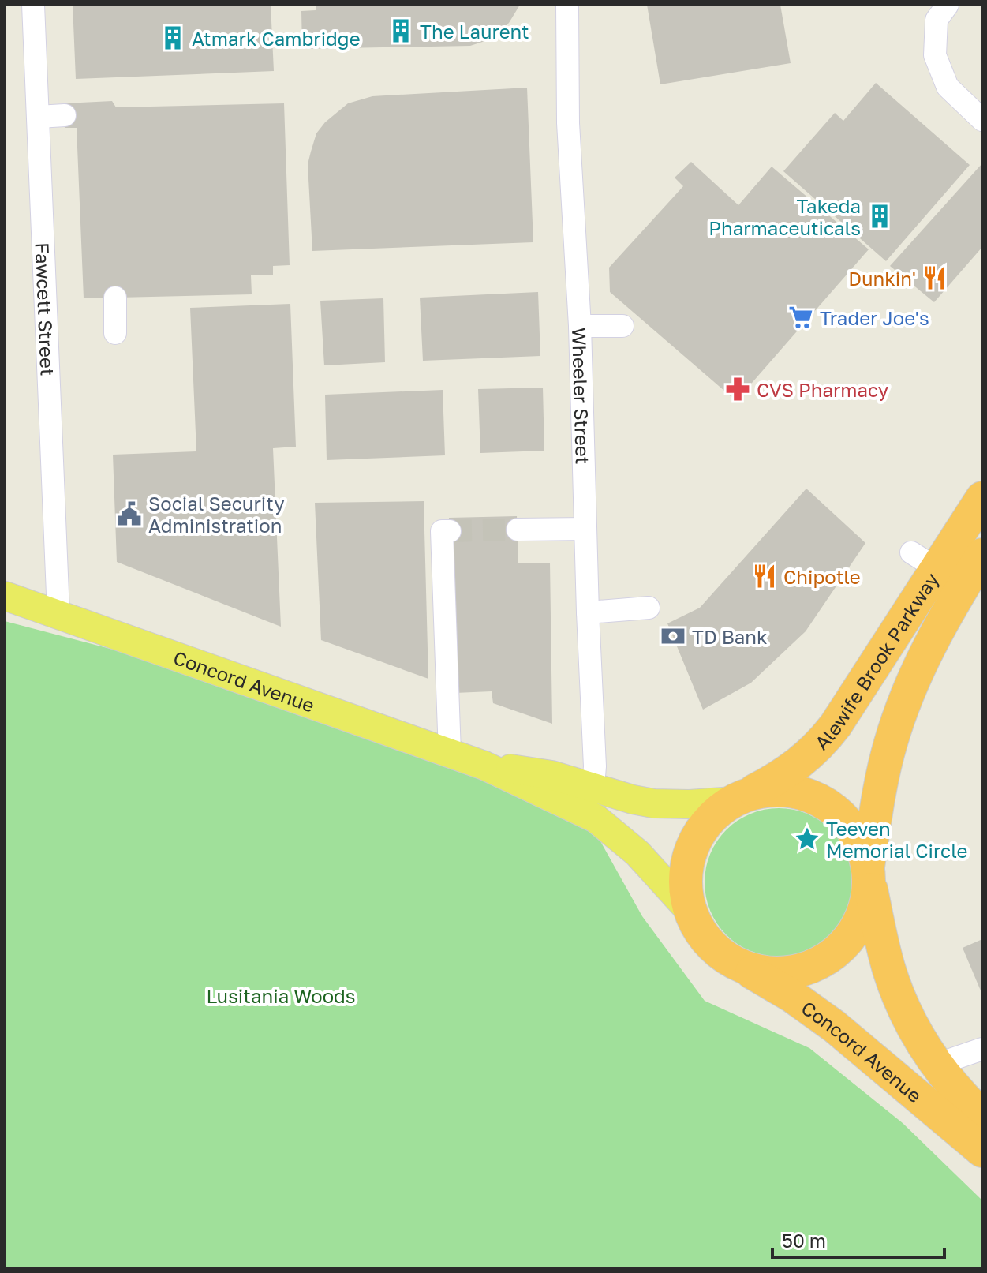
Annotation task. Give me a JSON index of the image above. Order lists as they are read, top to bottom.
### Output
{
  "streets": {
    "highway": ["Alewife Brook Parkway", "Concord Avenue"],
    "street": ["Fawcett Street", "Wheeler Street"]
  },
  "crossings": [
    ["Fawcett Street", "Concord Avenue"],
    ["Wheeler Street", "Concord Avenue"],
    ["Alewife Brook Parkway", "Concord Avenue"]
  ],
  "parks": ["Lusitania Woods"],
  "places": {
    "building": ["The Laurent", "Atmark Cambridge", "Takeda Pharmaceuticals"],
    "restaurant": ["Dunkin'", "Chipotle"],
    "supermarket": ["Trader Joe's"],
    "pharmacy": ["CVS Pharmacy"],
    "public building": ["Social Security Administration"],
    "bank": ["TD Bank"],
    "place": ["Teeven Memorial Circle"]
  },
  "scale_bar": "50 m"
}
